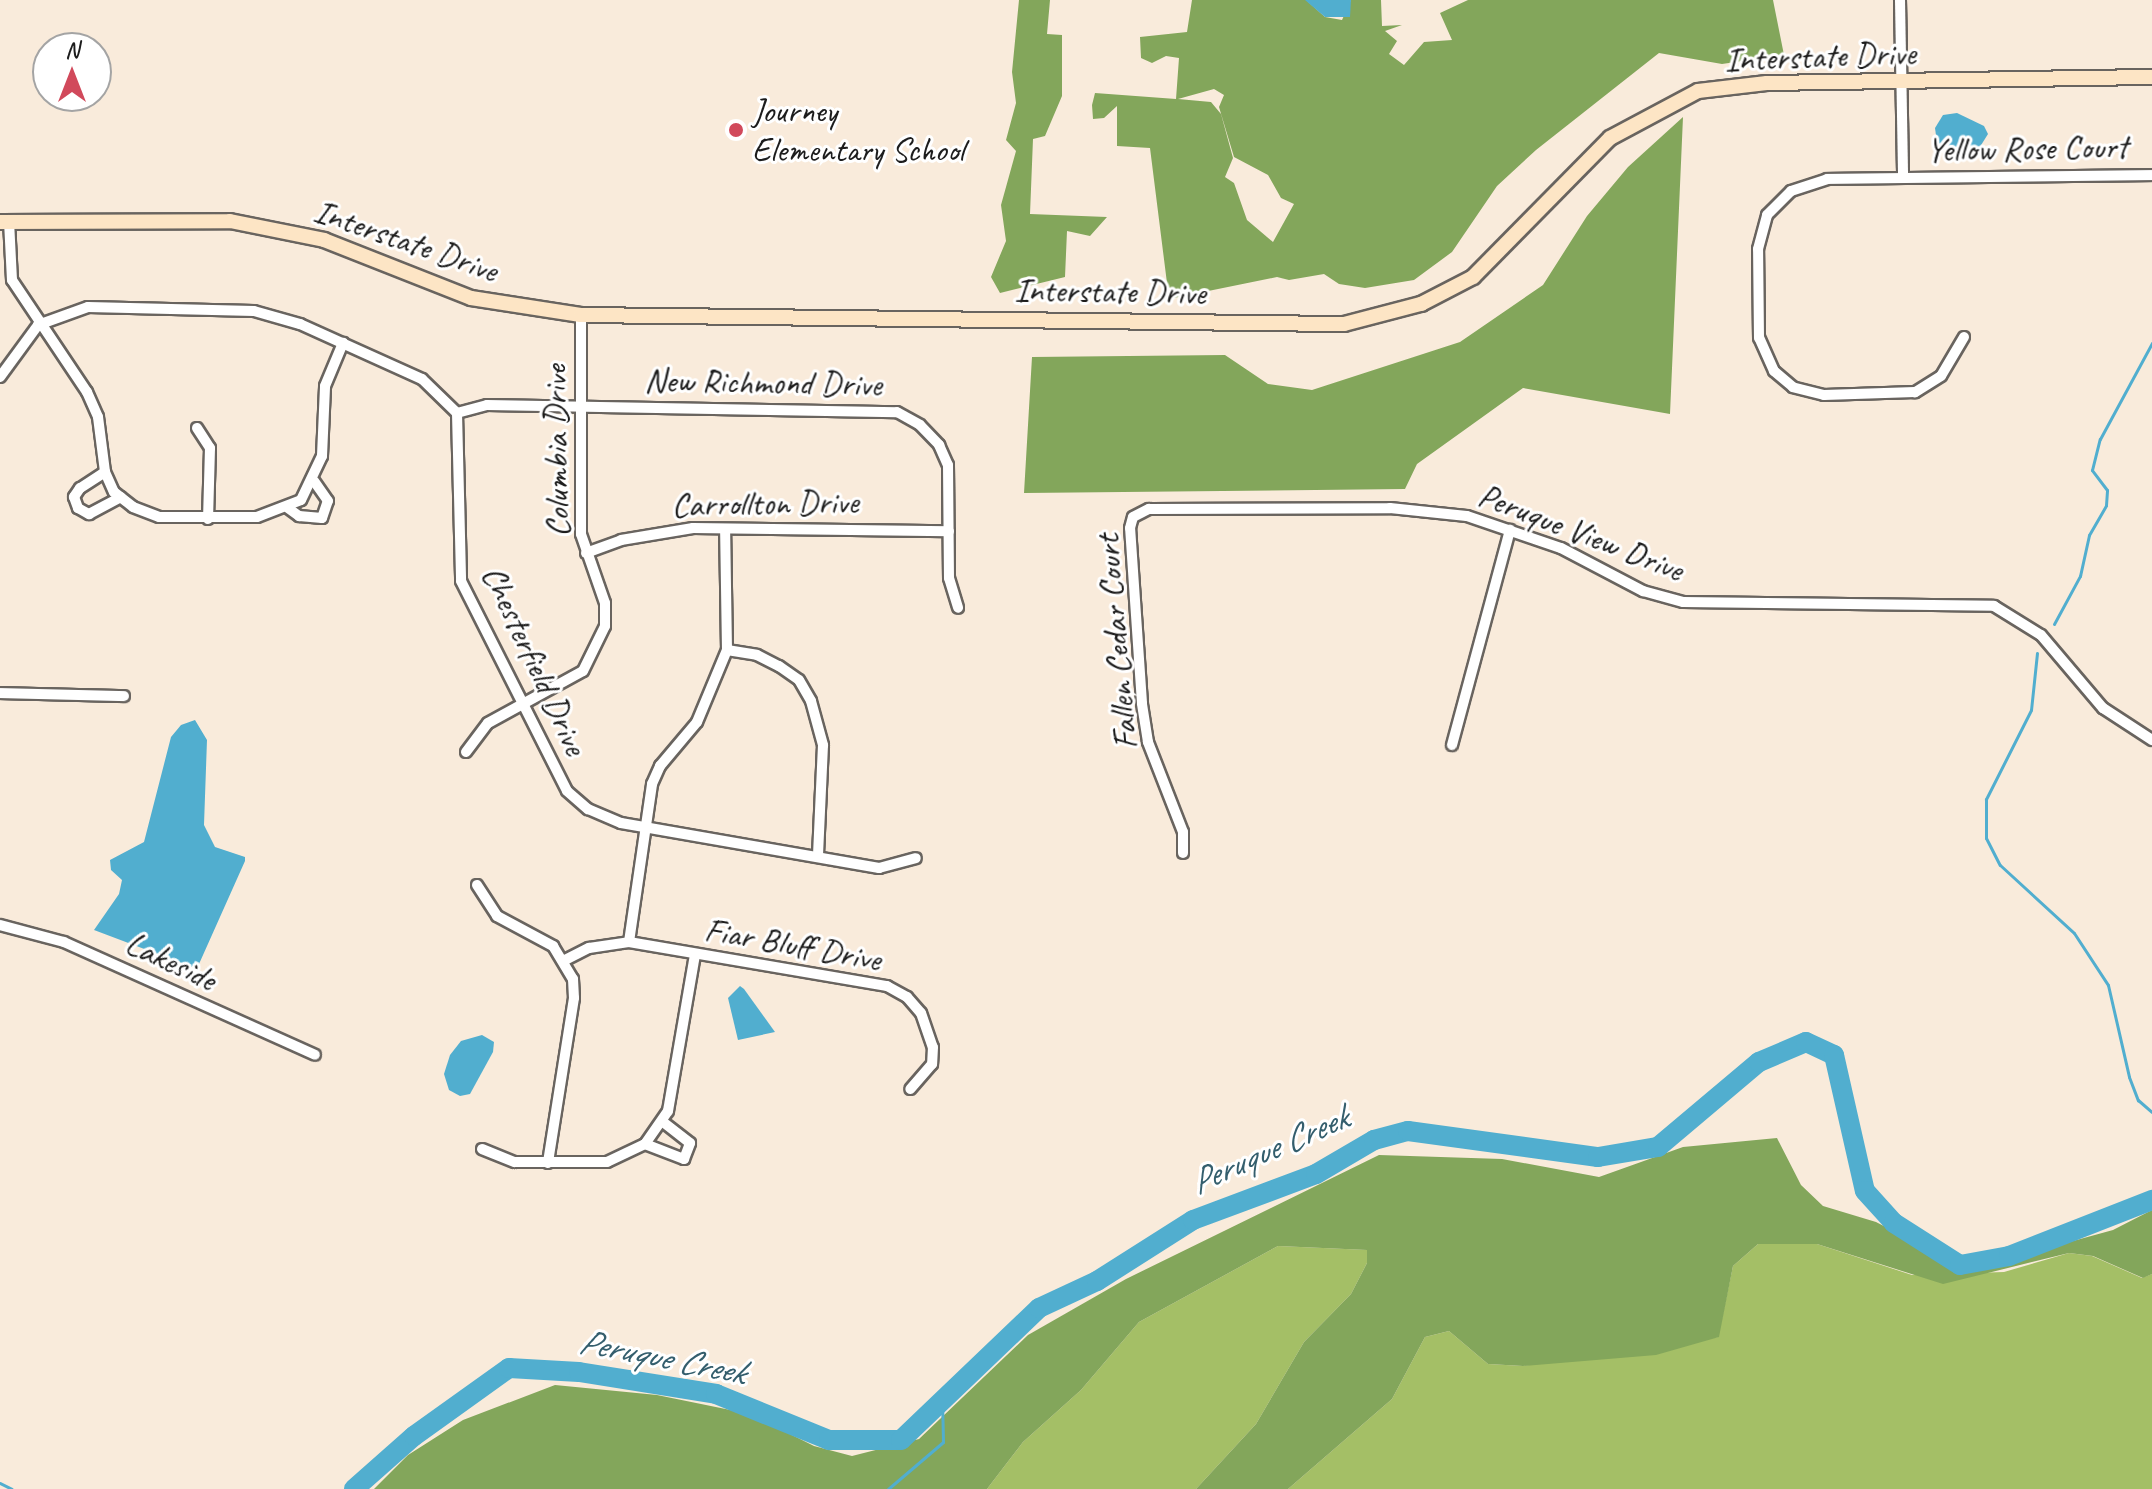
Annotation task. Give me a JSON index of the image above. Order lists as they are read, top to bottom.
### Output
{
  "streets": {
    "main road": ["Interstate Drive"],
    "street": [
      "Yellow Rose Court",
      "New Richmond Drive",
      "Columbia Drive",
      "Carrollton Drive",
      "Peruque View Drive",
      "Fallen Cedar Court",
      "Chesterfield Drive",
      "Fiar Bluff Drive",
      "Lakeside"
    ]
  },
  "crossings": [
    ["Interstate Drive", "Columbia Drive"],
    ["New Richmond Drive", "Columbia Drive"],
    ["New Richmond Drive", "Carrollton Drive"],
    ["New Richmond Drive", "Chesterfield Drive"],
    ["Columbia Drive", "Carrollton Drive"],
    ["Columbia Drive", "Chesterfield Drive"],
    ["Peruque View Drive", "Fallen Cedar Court"]
  ],
  "water": ["Peruque Creek"],
  "places": ["Journey Elementary School"],
  "north": "top"
}
